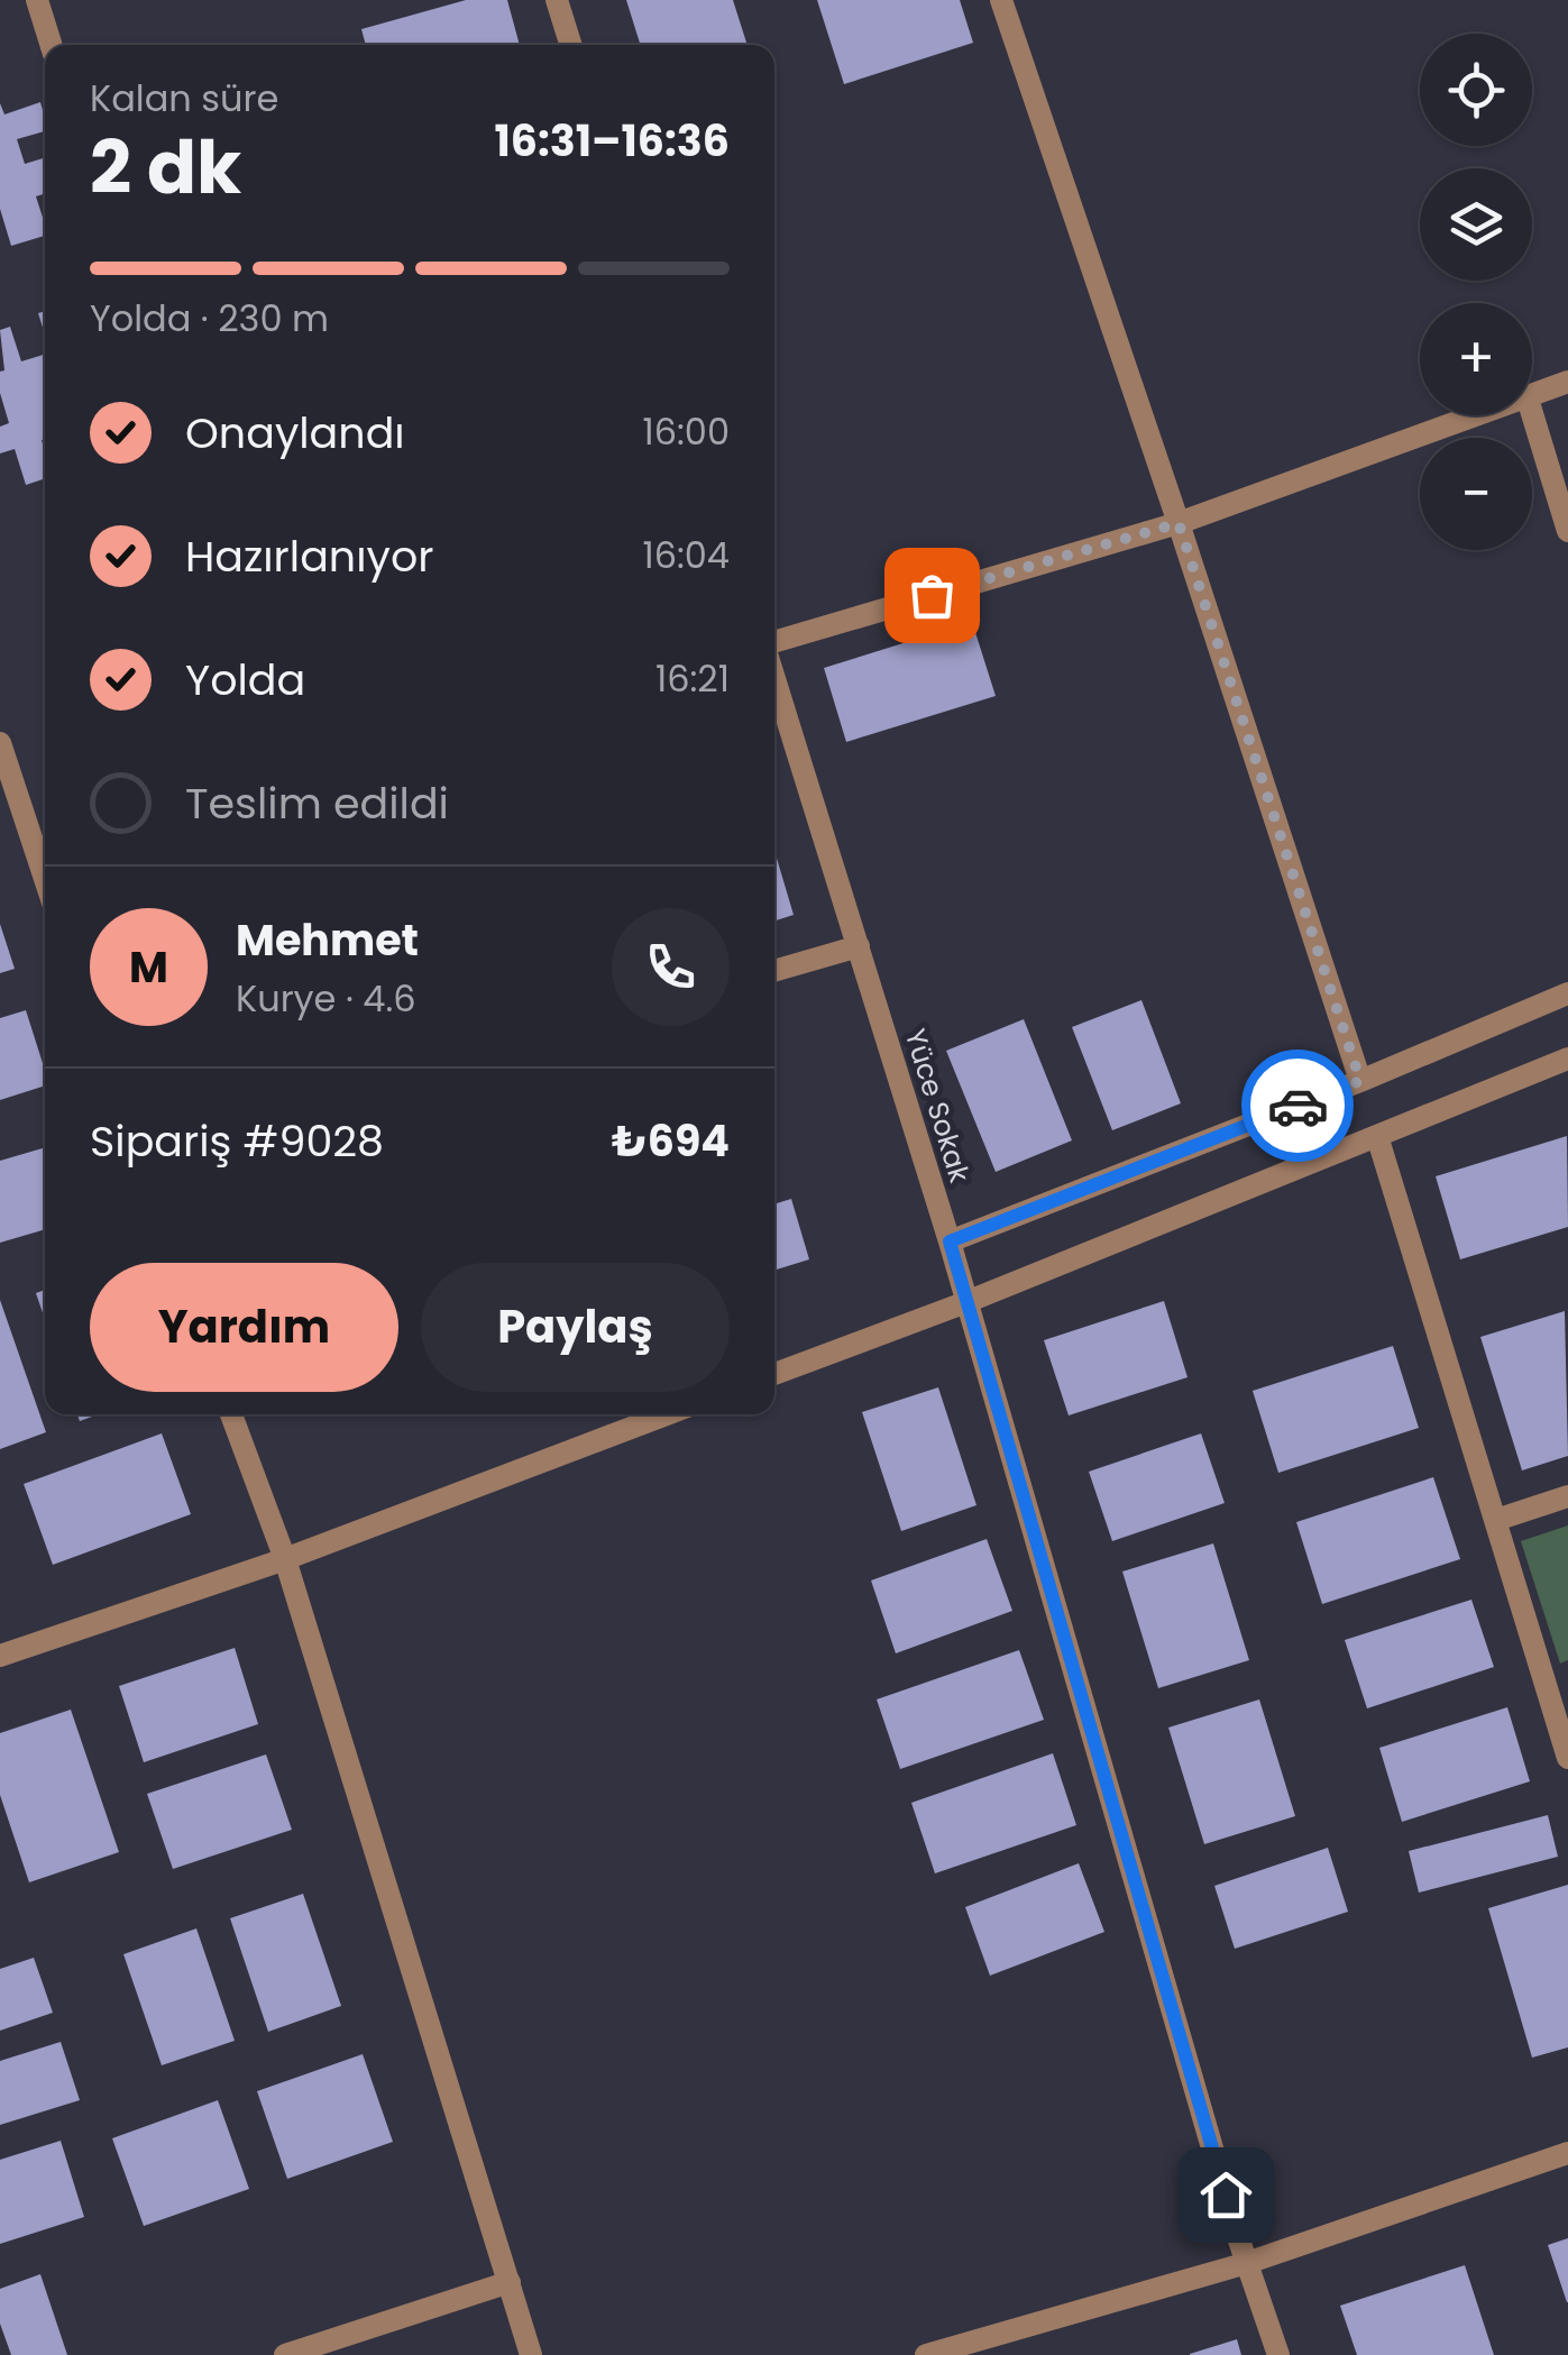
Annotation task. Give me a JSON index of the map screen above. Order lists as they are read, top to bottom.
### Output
{
  "streets": {
    "street": ["Yüce Sokak"]
  },
  "page": {
    "map_buttons": ["+", "−"],
    "heading": ["2 dk", "Kalan süre", "16:31–16:36"],
    "panel": [
      "Mehmet",
      "Kurye · 4.6",
      "Sipariş #9028",
      "₺694"
    ],
    "bar": "Yolda · 230 m",
    "list": [
      ["Onaylandı", "16:00"],
      ["Hazırlanıyor", "16:04"],
      ["Yolda", "16:21"],
      "Teslim edildi"
    ],
    "round": "M",
    "buttons": ["Yardım", "Paylaş"]
  }
}
